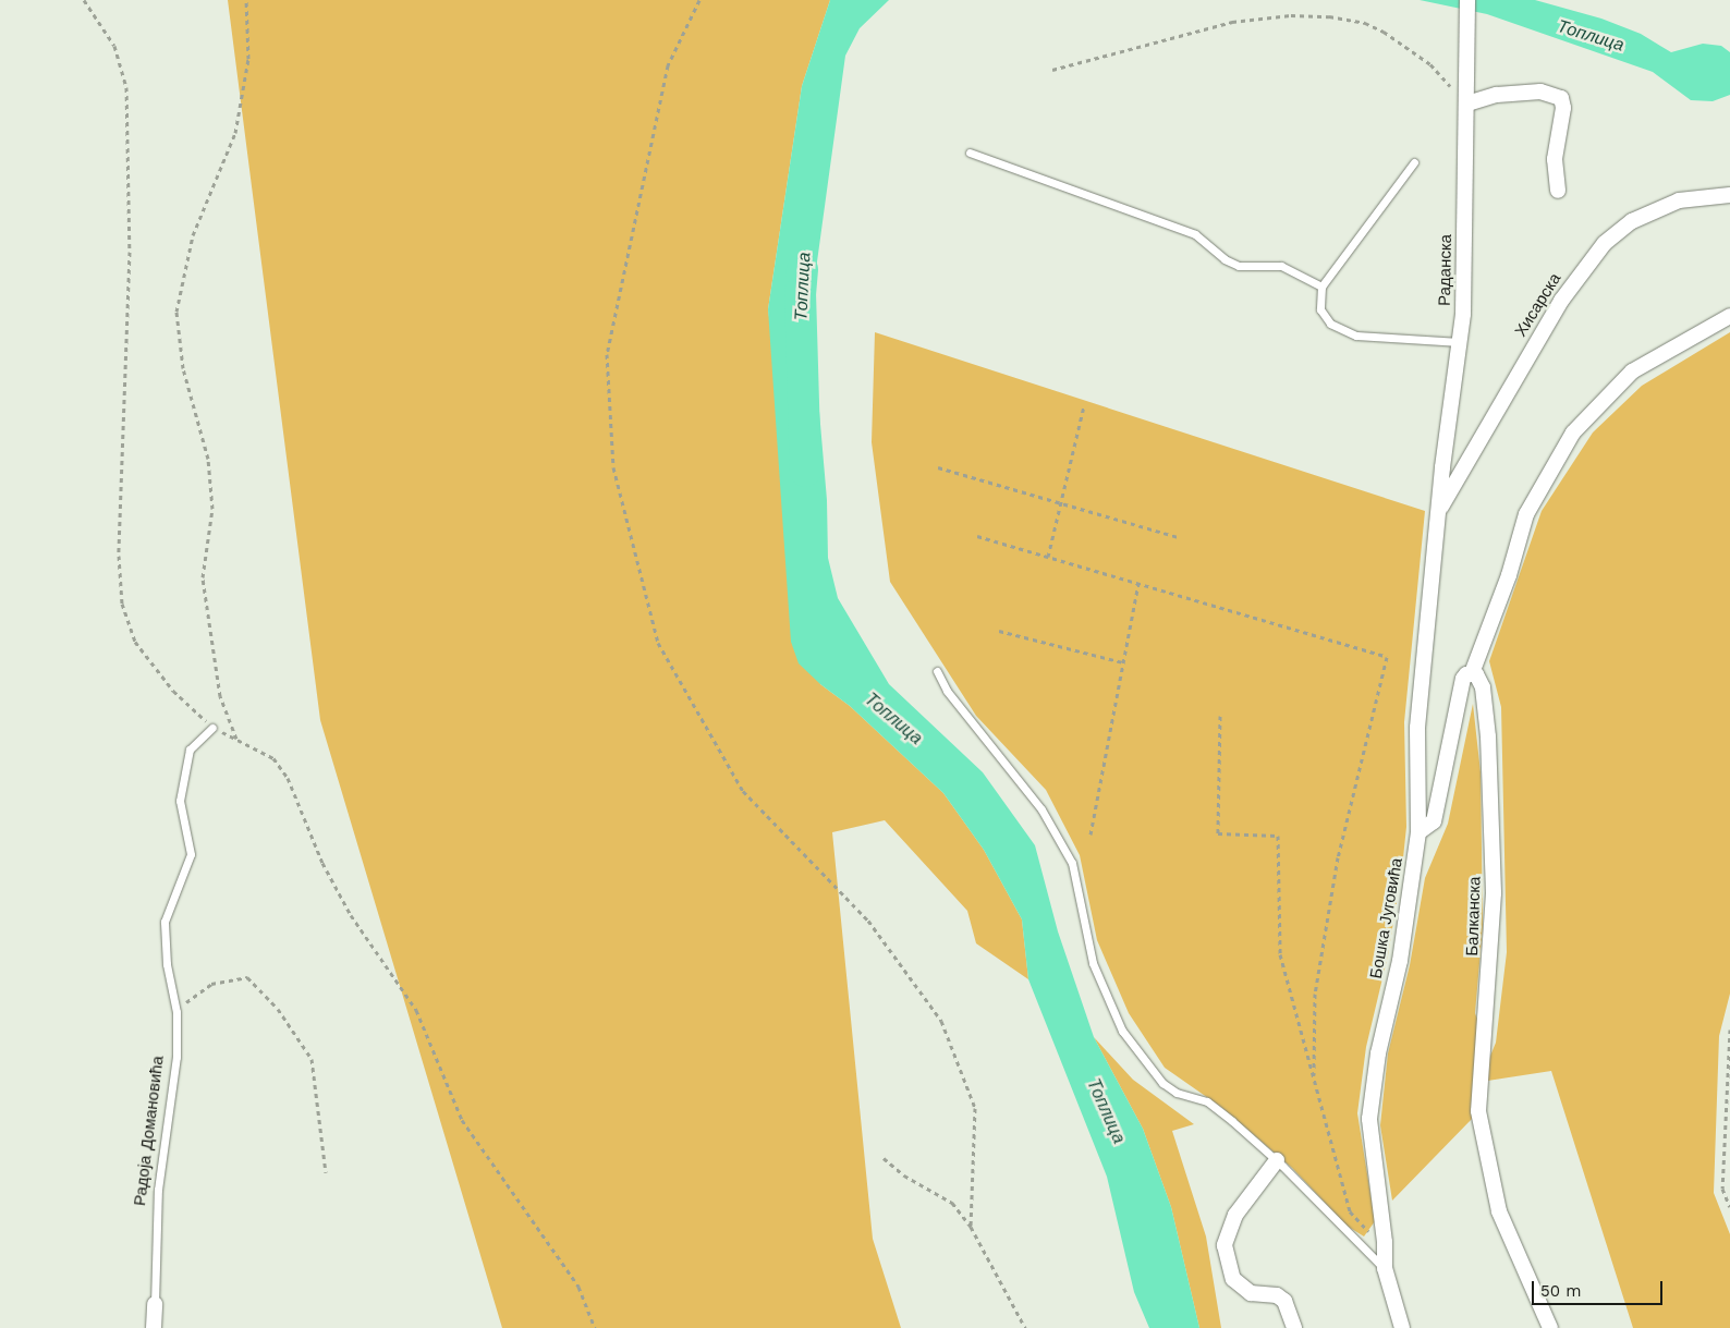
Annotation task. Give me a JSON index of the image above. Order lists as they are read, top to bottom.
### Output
{
  "streets": {
    "street": [
      "Раданска",
      "Хисарска",
      "Балканска",
      "Бошка Југовића",
      "Радоја Домановића"
    ]
  },
  "crossings": [
    ["Раданска", "Хисарска"],
    ["Раданска", "Бошка Југовића"],
    ["Хисарска", "Бошка Југовића"]
  ],
  "water": ["Топлица"],
  "scale_bar": "50 m"
}
